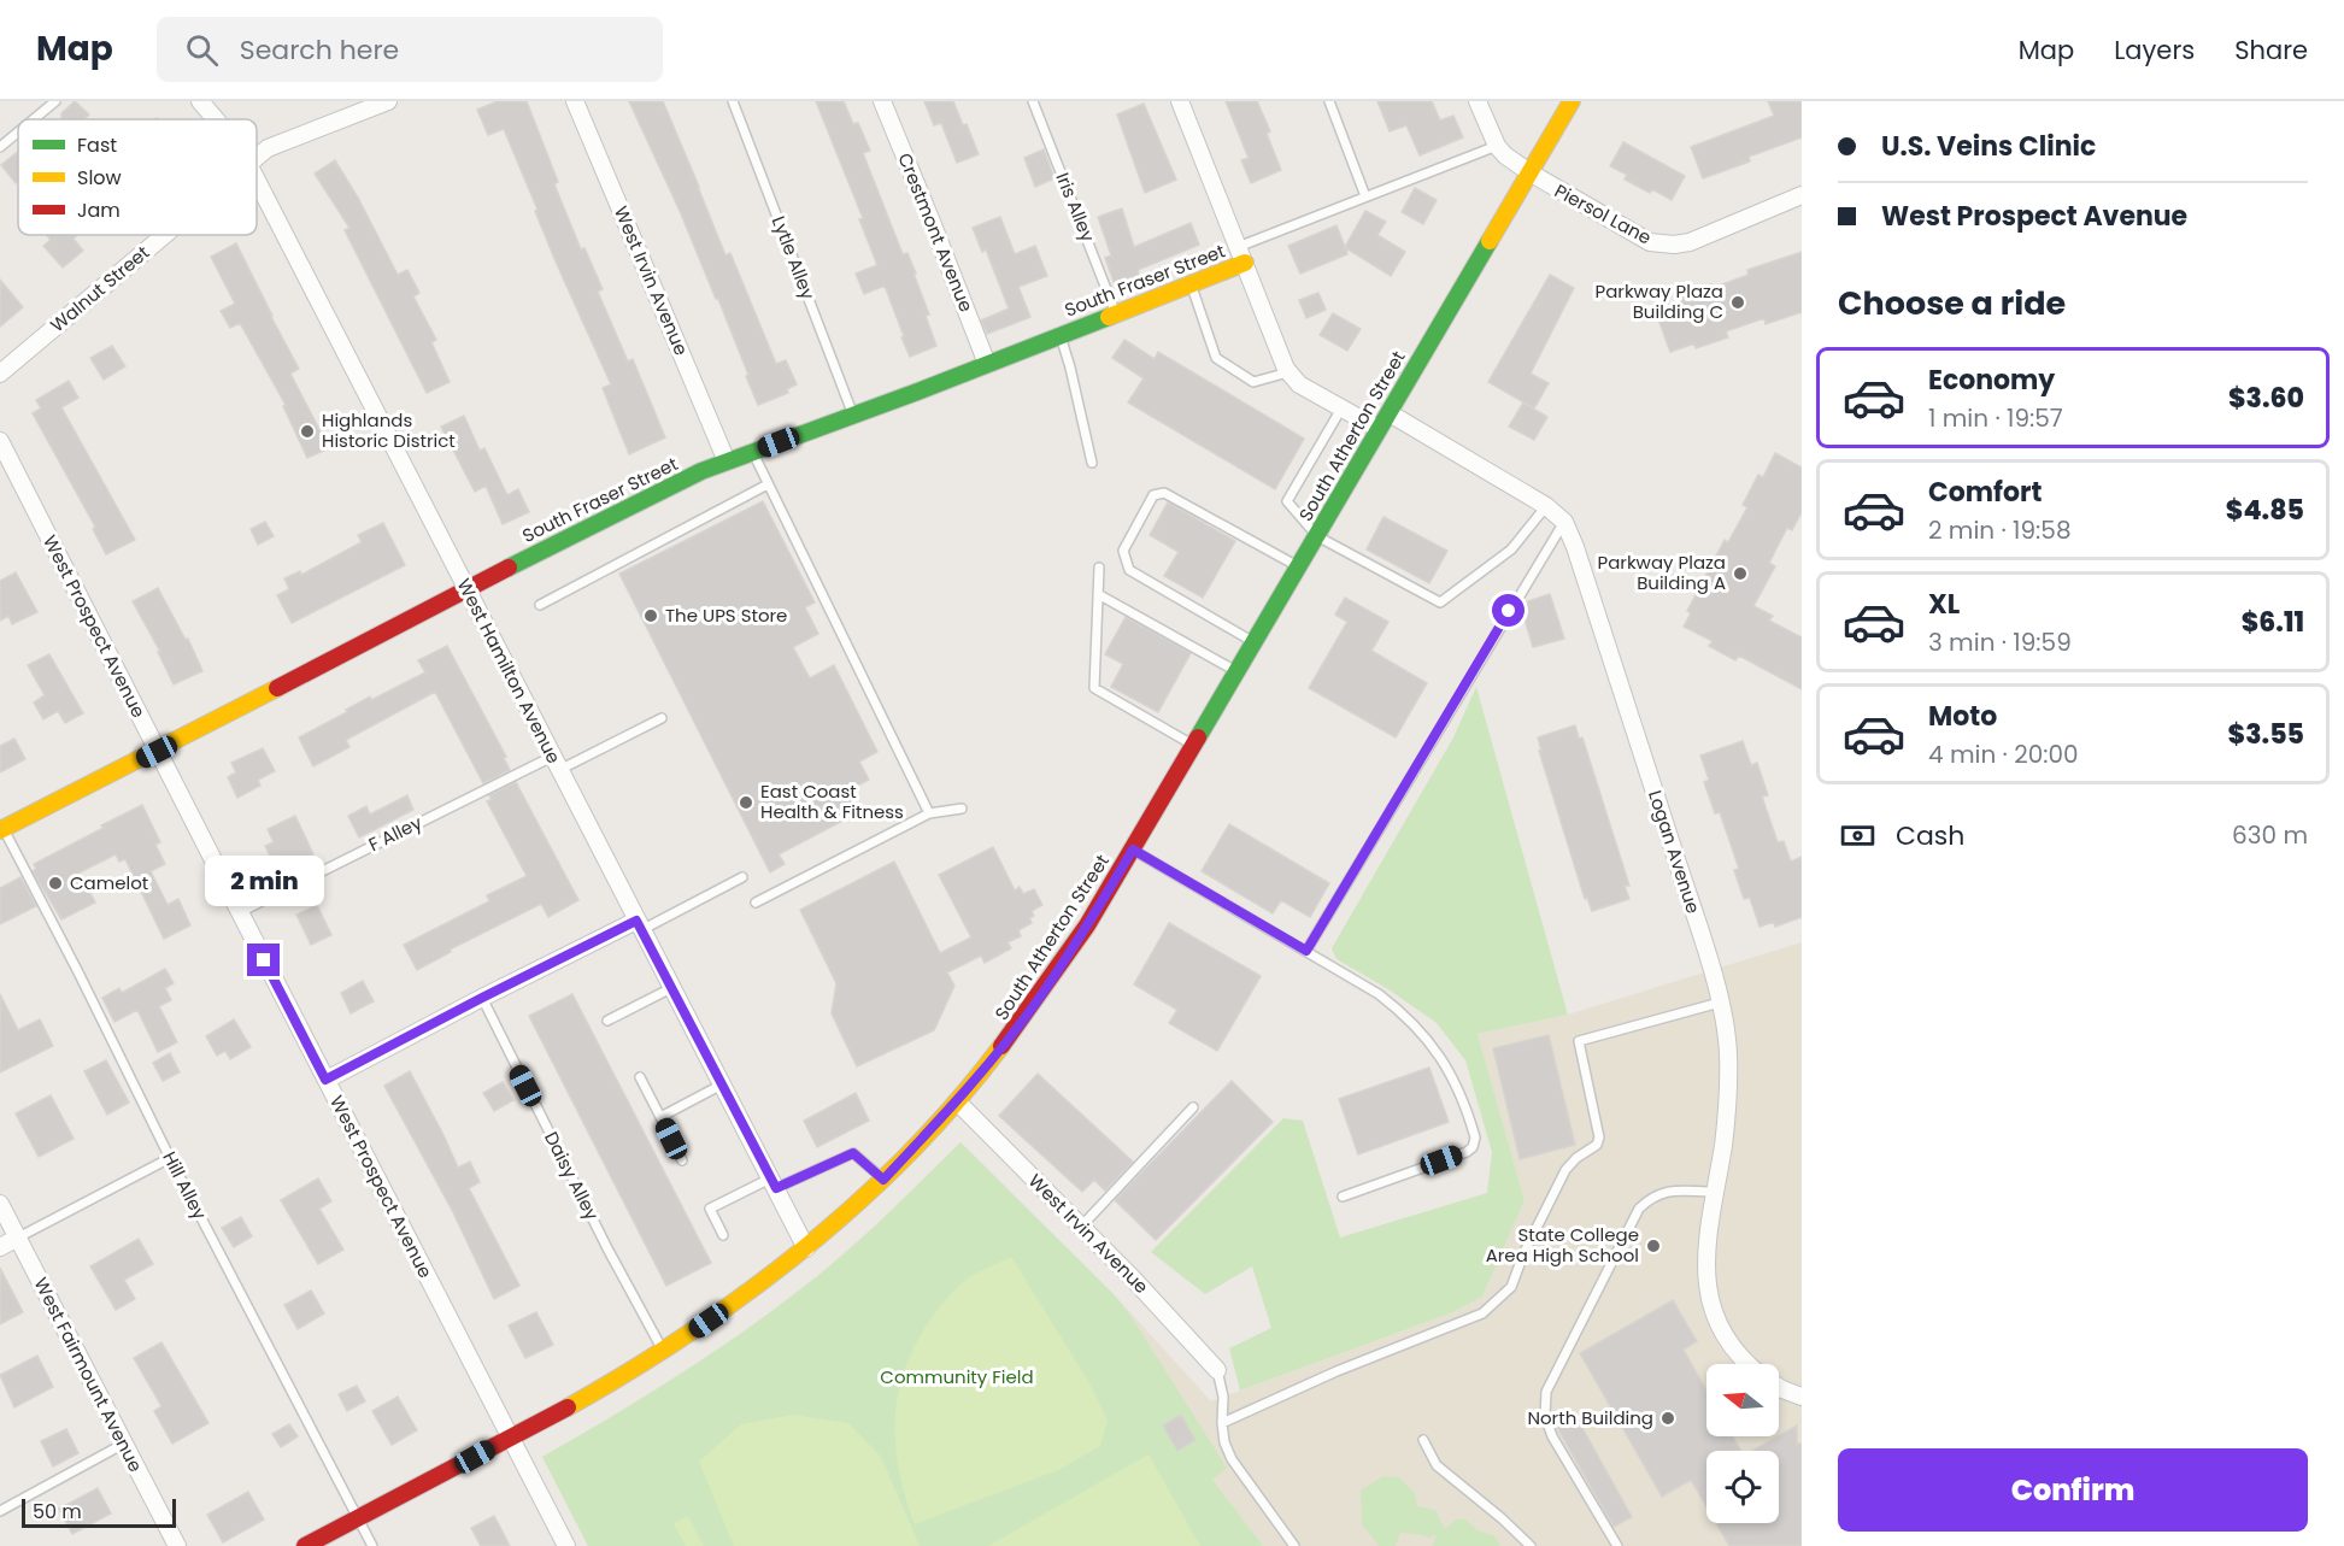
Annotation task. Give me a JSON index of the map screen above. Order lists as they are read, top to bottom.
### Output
{
  "streets": {
    "main road": ["South Fraser Street", "South Atherton Street"],
    "street": [
      "Piersol Lane",
      "Crestmont Avenue",
      "West Irvin Avenue",
      "Walnut Street",
      "West Prospect Avenue",
      "West Hamilton Avenue",
      "Logan Avenue",
      "West Fairmount Avenue"
    ],
    "lane": [
      "Iris Alley",
      "Lytle Alley",
      "F Alley",
      "Daisy Alley",
      "Hill Alley"
    ]
  },
  "crossings": [
    ["Iris Alley", "South Fraser Street"],
    ["Piersol Lane", "South Fraser Street"],
    ["Piersol Lane", "South Atherton Street"],
    ["Crestmont Avenue", "South Fraser Street"],
    ["Lytle Alley", "South Fraser Street"],
    ["West Irvin Avenue", "South Fraser Street"],
    ["West Irvin Avenue", "South Atherton Street"],
    ["South Fraser Street", "West Prospect Avenue"],
    ["South Fraser Street", "West Hamilton Avenue"],
    ["South Fraser Street", "Hill Alley"],
    ["South Atherton Street", "West Prospect Avenue"],
    ["South Atherton Street", "West Hamilton Avenue"],
    ["South Atherton Street", "Logan Avenue"],
    ["South Atherton Street", "Daisy Alley"],
    ["South Atherton Street", "Hill Alley"],
    ["West Prospect Avenue", "F Alley"],
    ["West Hamilton Avenue", "F Alley"]
  ],
  "parks": ["Community Field"],
  "places": [
    "Parkway Plaza Building C",
    "Highlands Historic District",
    "Parkway Plaza Building A",
    "The UPS Store",
    "East Coast Health & Fitness",
    "Camelot",
    "State College Area High School",
    "North Building"
  ],
  "legend": ["Fast", "Slow", "Jam"],
  "scale_bar": "50 m",
  "north": "left",
  "page": {
    "header": "Map",
    "search": "Search here",
    "nav": ["Map", "Layers", "Share"],
    "banner": ["U.S. Veins Clinic", "West Prospect Avenue"],
    "heading": "Choose a ride",
    "list": [
      {
        "name": "Economy",
        "note": "1 min · 19:57",
        "value": "$3.60"
      },
      {
        "name": "Comfort",
        "note": "2 min · 19:58",
        "value": "$4.85"
      },
      {
        "name": "XL",
        "note": "3 min · 19:59",
        "value": "$6.11"
      },
      {
        "name": "Moto",
        "note": "4 min · 20:00",
        "value": "$3.55"
      }
    ],
    "pay": ["Cash", "630 m"],
    "bubble": "2 min",
    "buttons": "Confirm",
    "scale": "50 m"
  }
}
